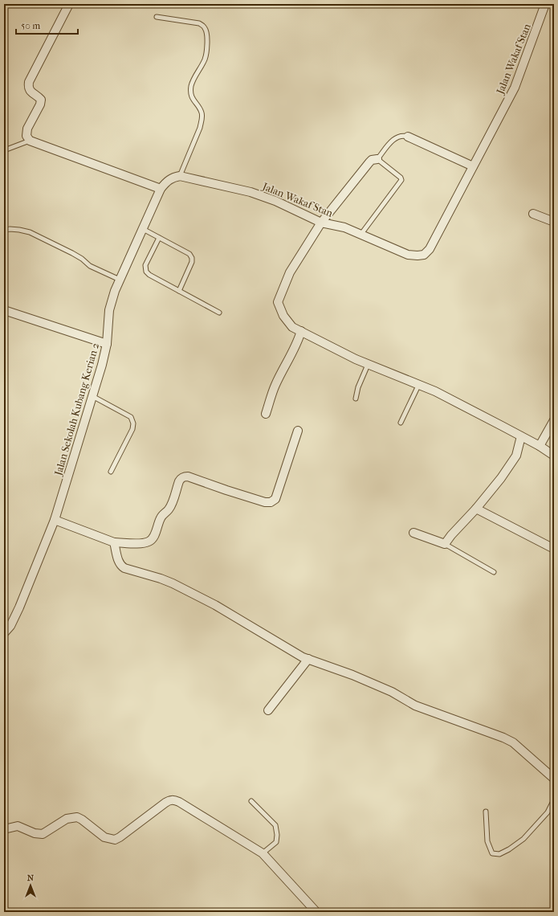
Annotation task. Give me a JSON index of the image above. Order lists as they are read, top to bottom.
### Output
{
  "streets": {
    "street": ["Jalan Wakaf Stan", "Jalan Sekolah Kubang Kerian 2"]
  },
  "scale_bar": "50 m",
  "north": "top"
}
